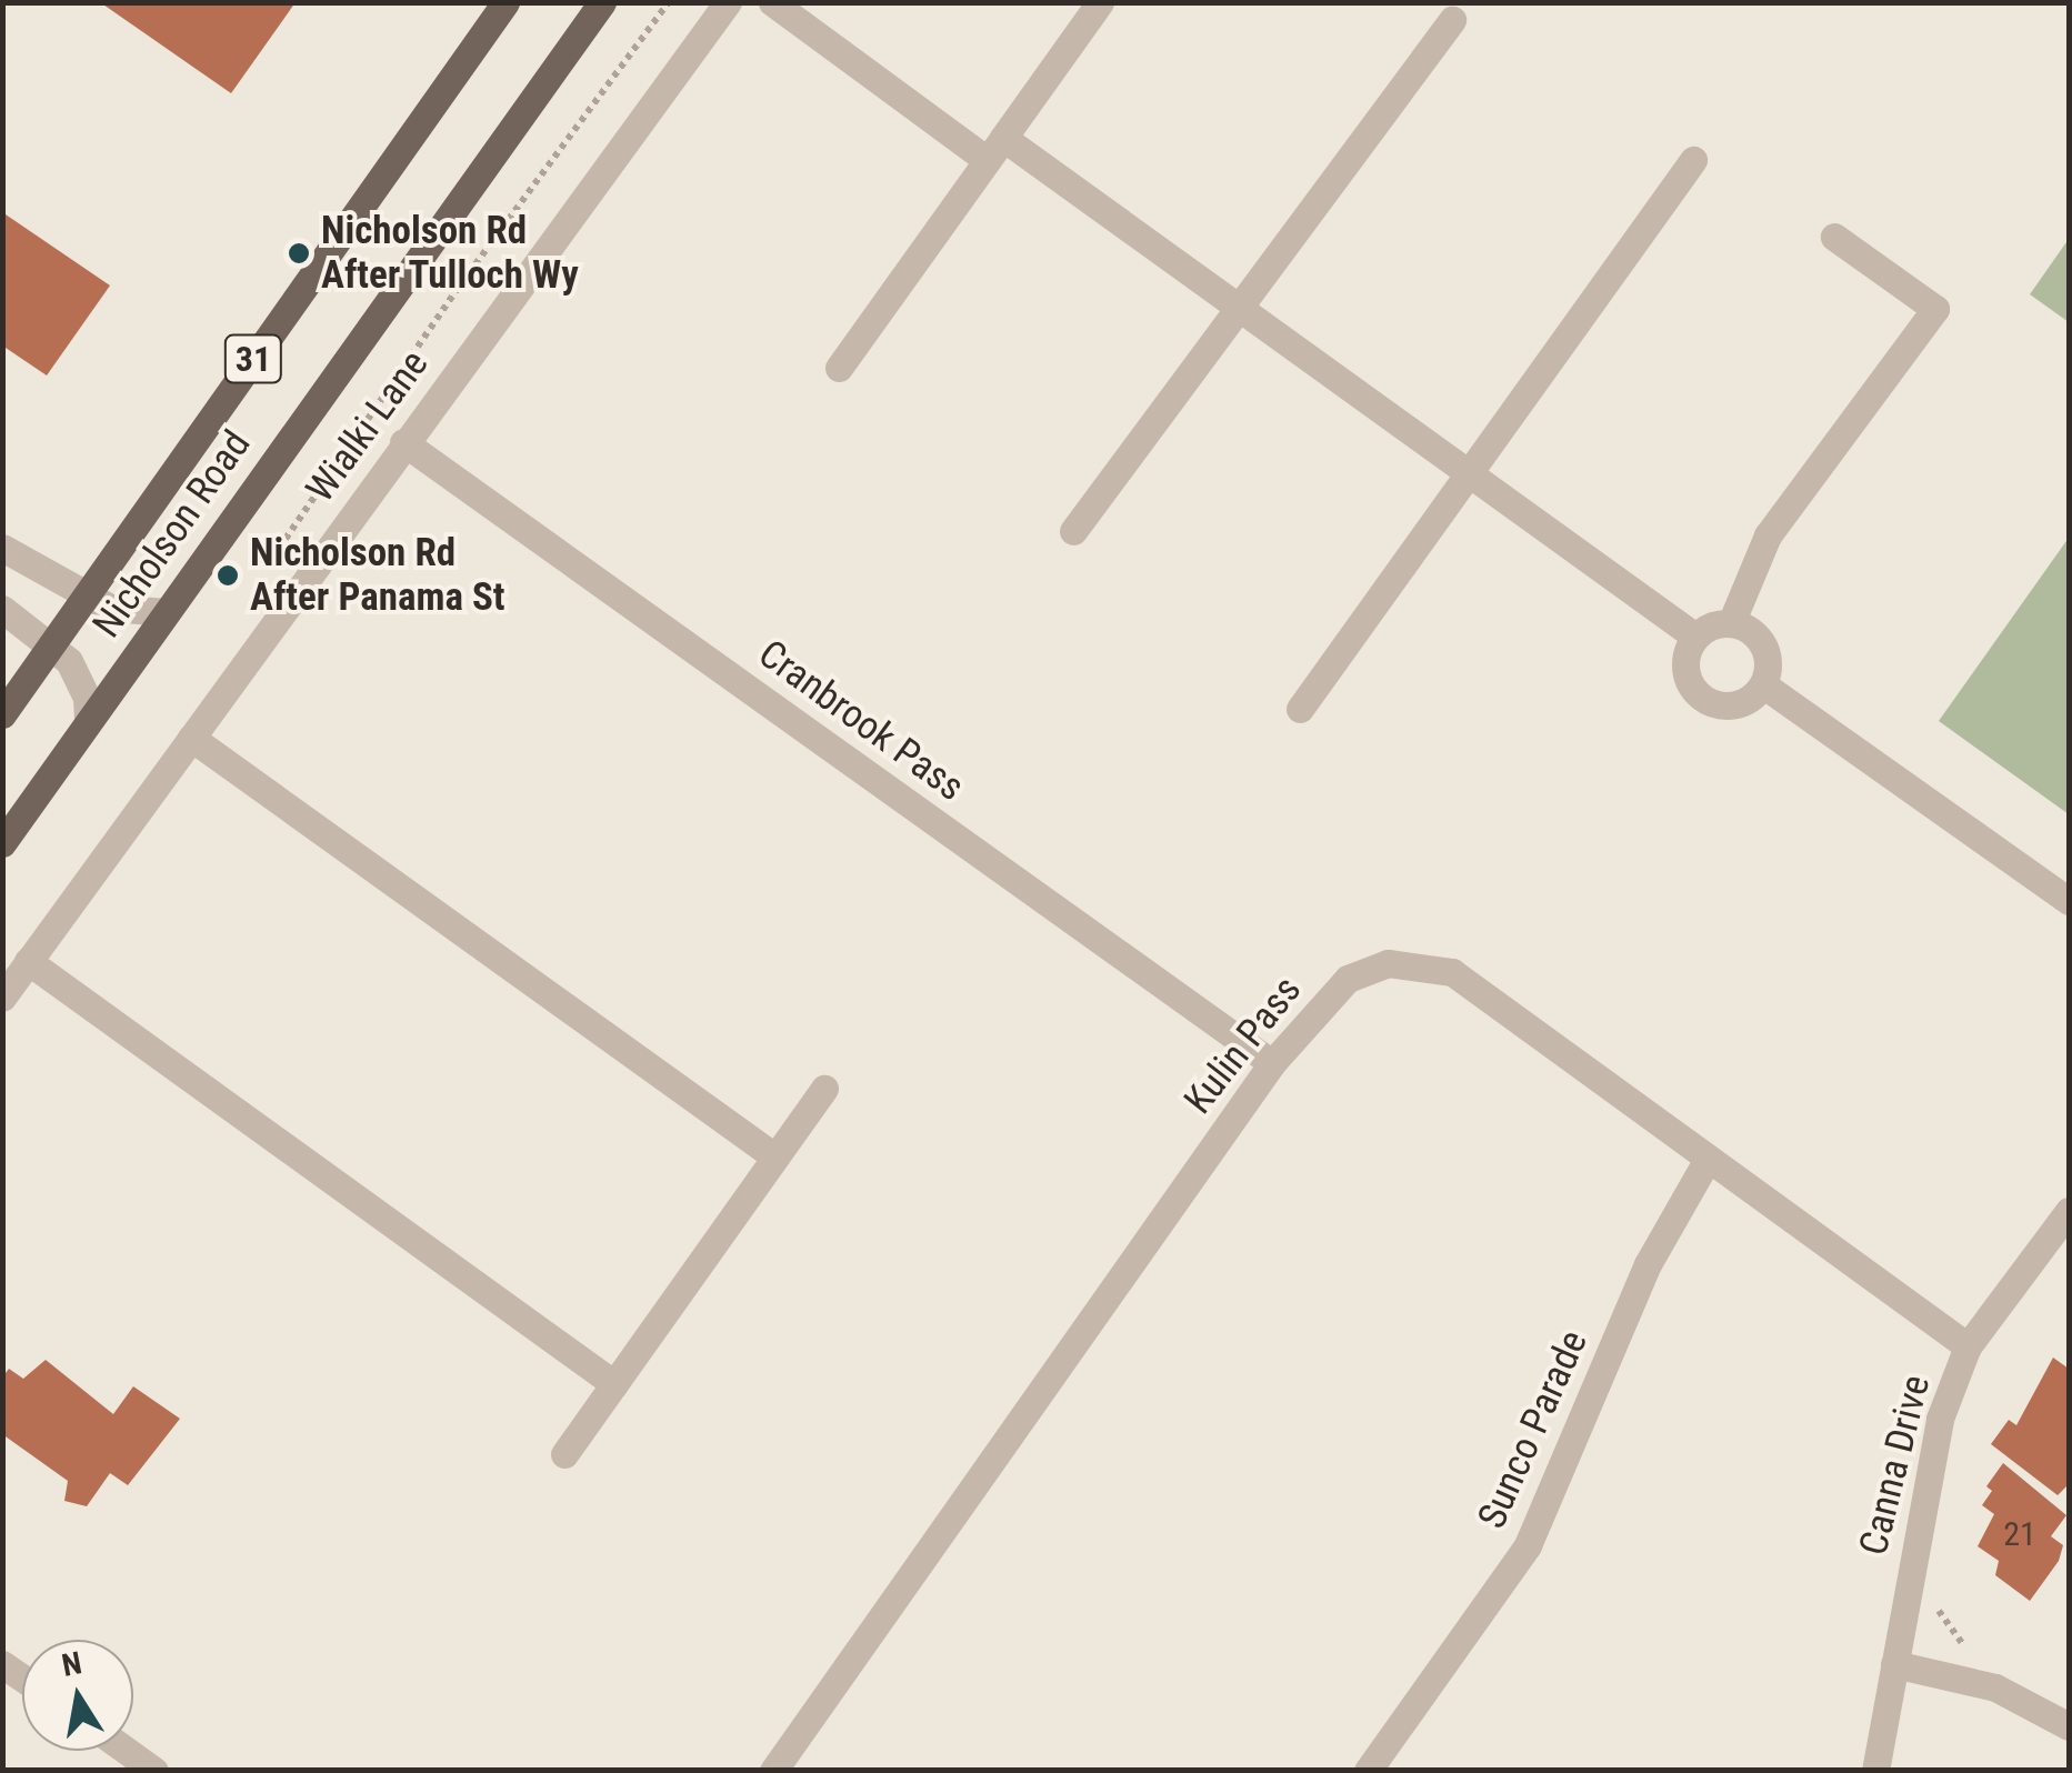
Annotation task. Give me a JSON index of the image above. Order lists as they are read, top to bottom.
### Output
{
  "streets": {
    "main road": ["31", "Nicholson Road"],
    "street": [
      "Wialki Lane",
      "Cranbrook Pass",
      "Kulin Pass",
      "Sunco Parade",
      "Canna Drive"
    ]
  },
  "crossings": [
    ["Wialki Lane", "Cranbrook Pass"],
    ["Cranbrook Pass", "Kulin Pass"],
    ["Kulin Pass", "Sunco Parade"],
    ["Kulin Pass", "Canna Drive"]
  ],
  "places": ["Nicholson Rd After Tulloch Wy", "Nicholson Rd After Panama St"],
  "house_numbers": ["21"],
  "north": "top"
}
